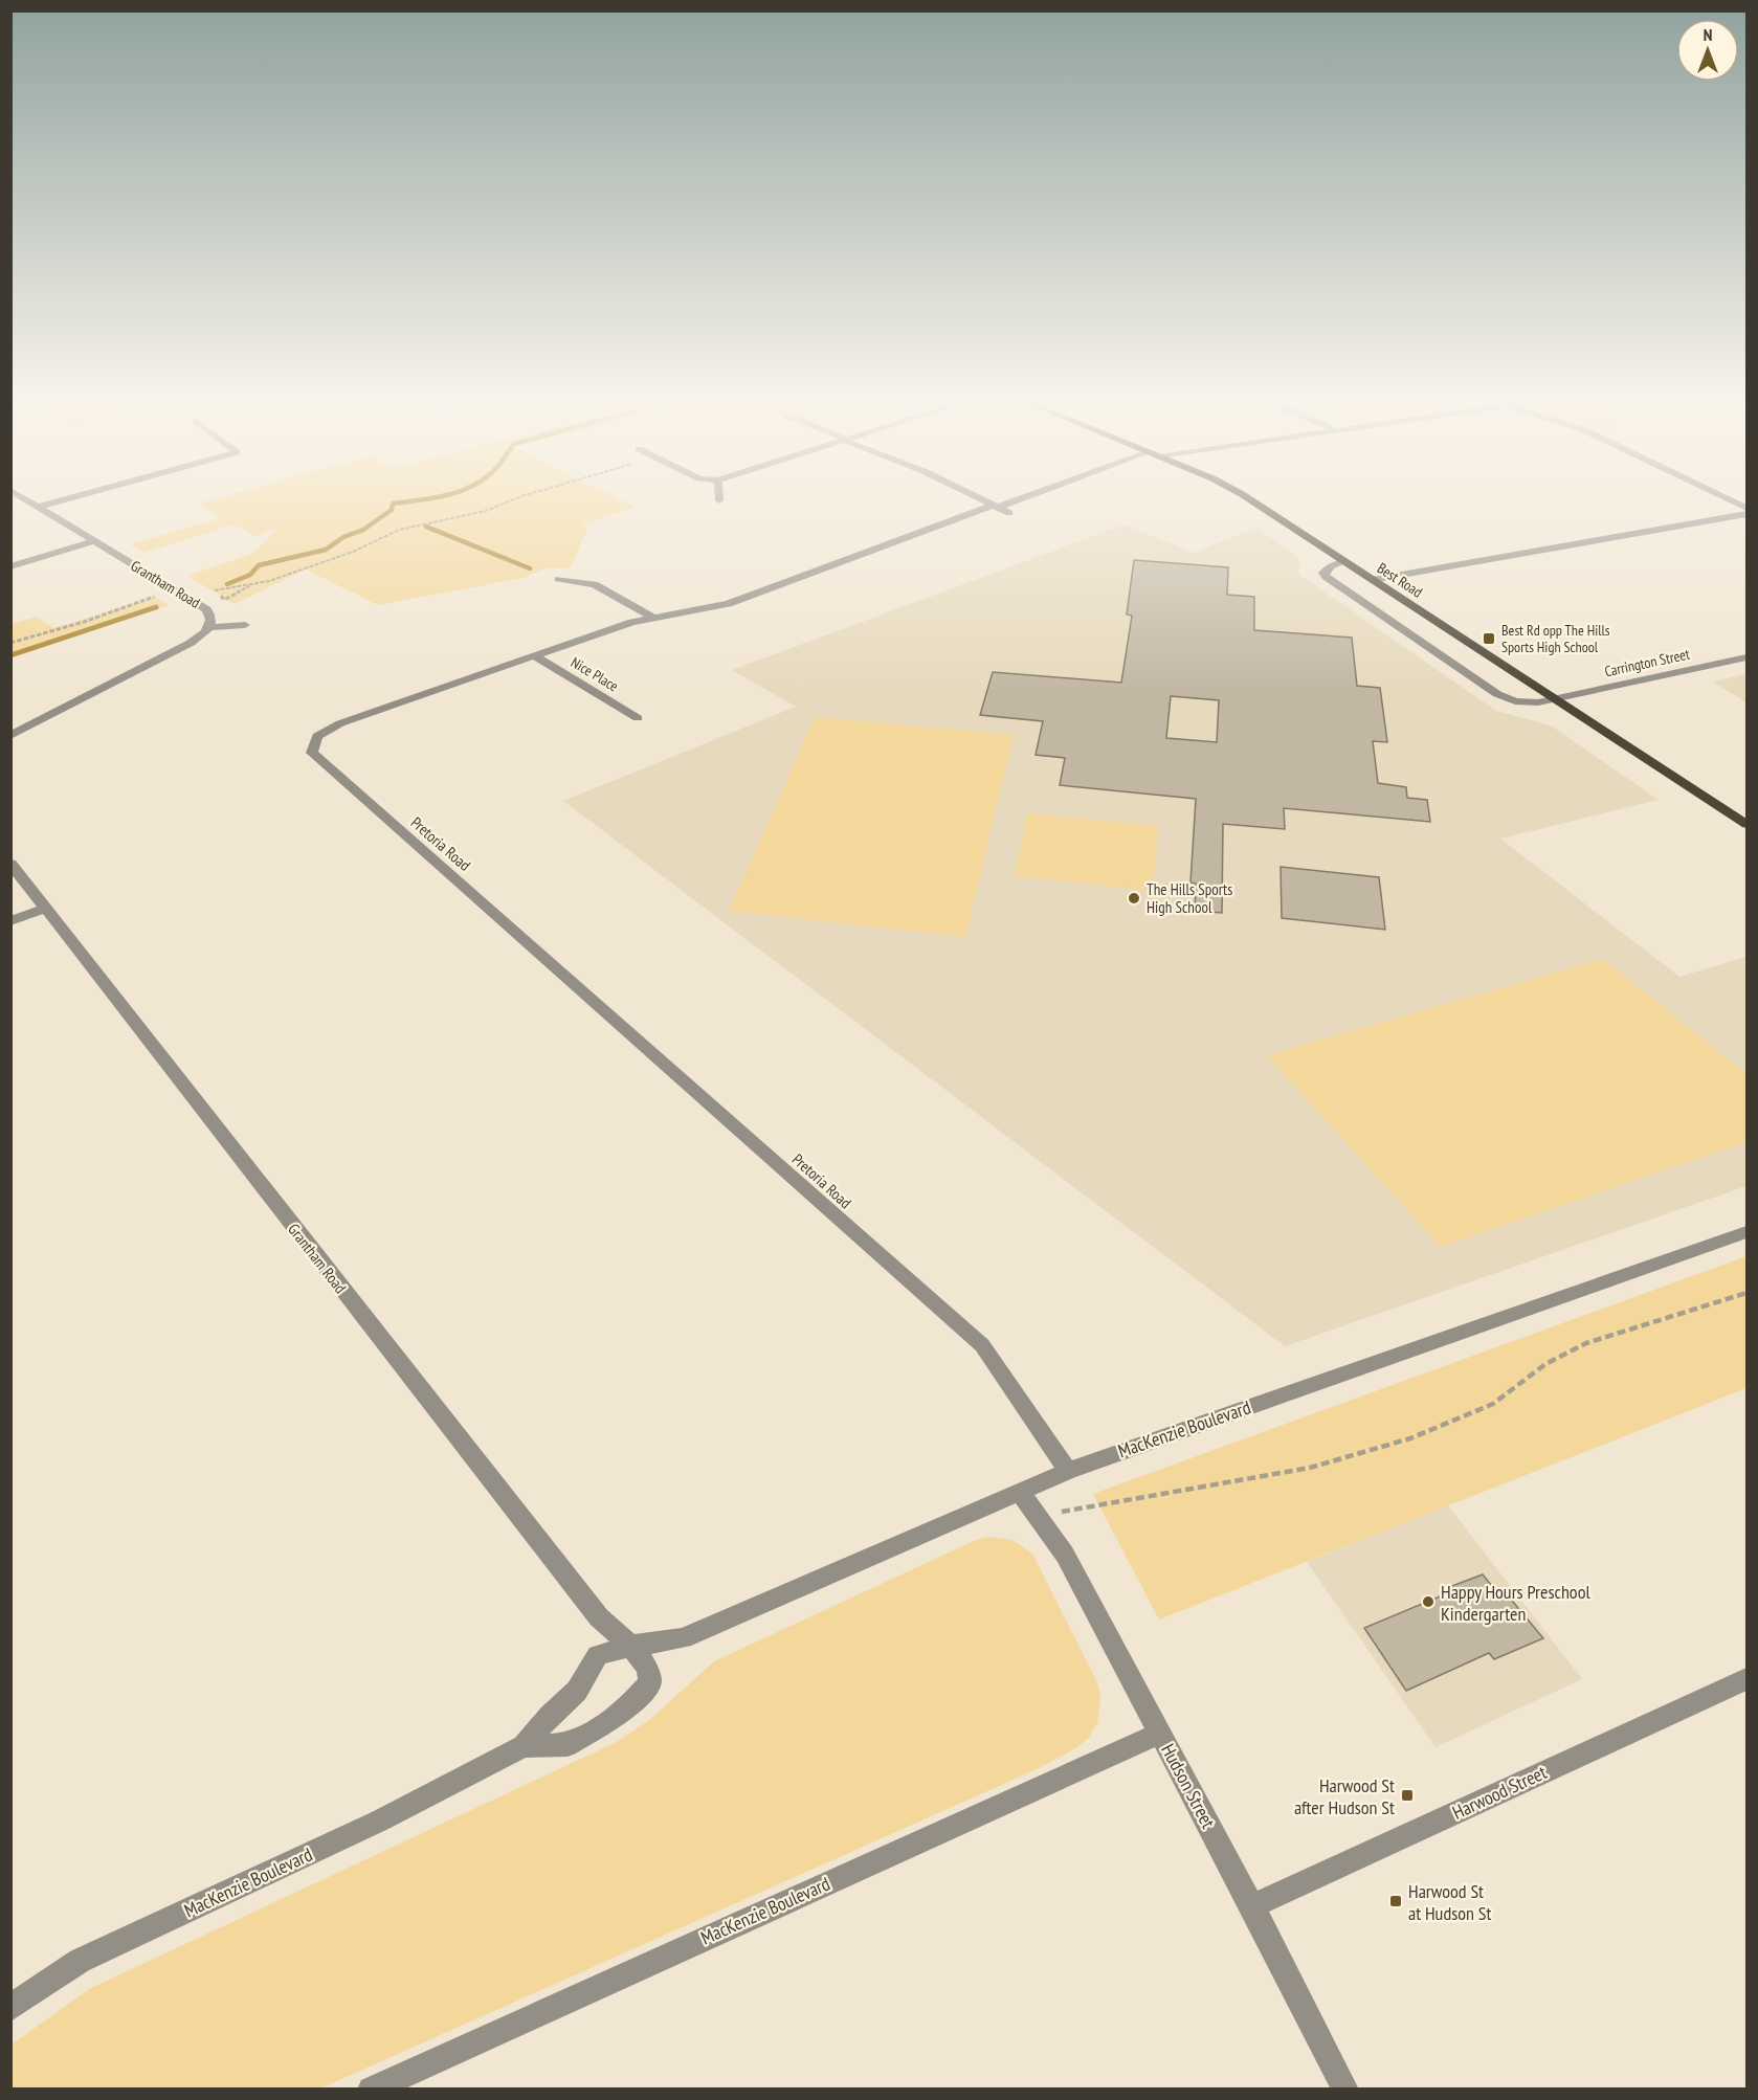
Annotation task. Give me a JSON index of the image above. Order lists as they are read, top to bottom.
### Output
{
  "streets": {
    "main road": ["Best Road"],
    "street": [
      "Grantham Road",
      "Carrington Street",
      "Nice Place",
      "Pretoria Road",
      "MacKenzie Boulevard",
      "Hudson Street",
      "Harwood Street"
    ]
  },
  "crossings": [
    ["Best Road", "Carrington Street"],
    ["Grantham Road", "MacKenzie Boulevard"],
    ["Nice Place", "Pretoria Road"],
    ["Pretoria Road", "MacKenzie Boulevard"],
    ["MacKenzie Boulevard", "Hudson Street"],
    ["Hudson Street", "Harwood Street"]
  ],
  "places": {
    "transit": ["Best Rd opp The Hills Sports High School", "Harwood St after Hudson St", "Harwood St at Hudson St"],
    "other": ["The Hills Sports High School", "Happy Hours Preschool Kindergarten"]
  },
  "north": "top"
}
